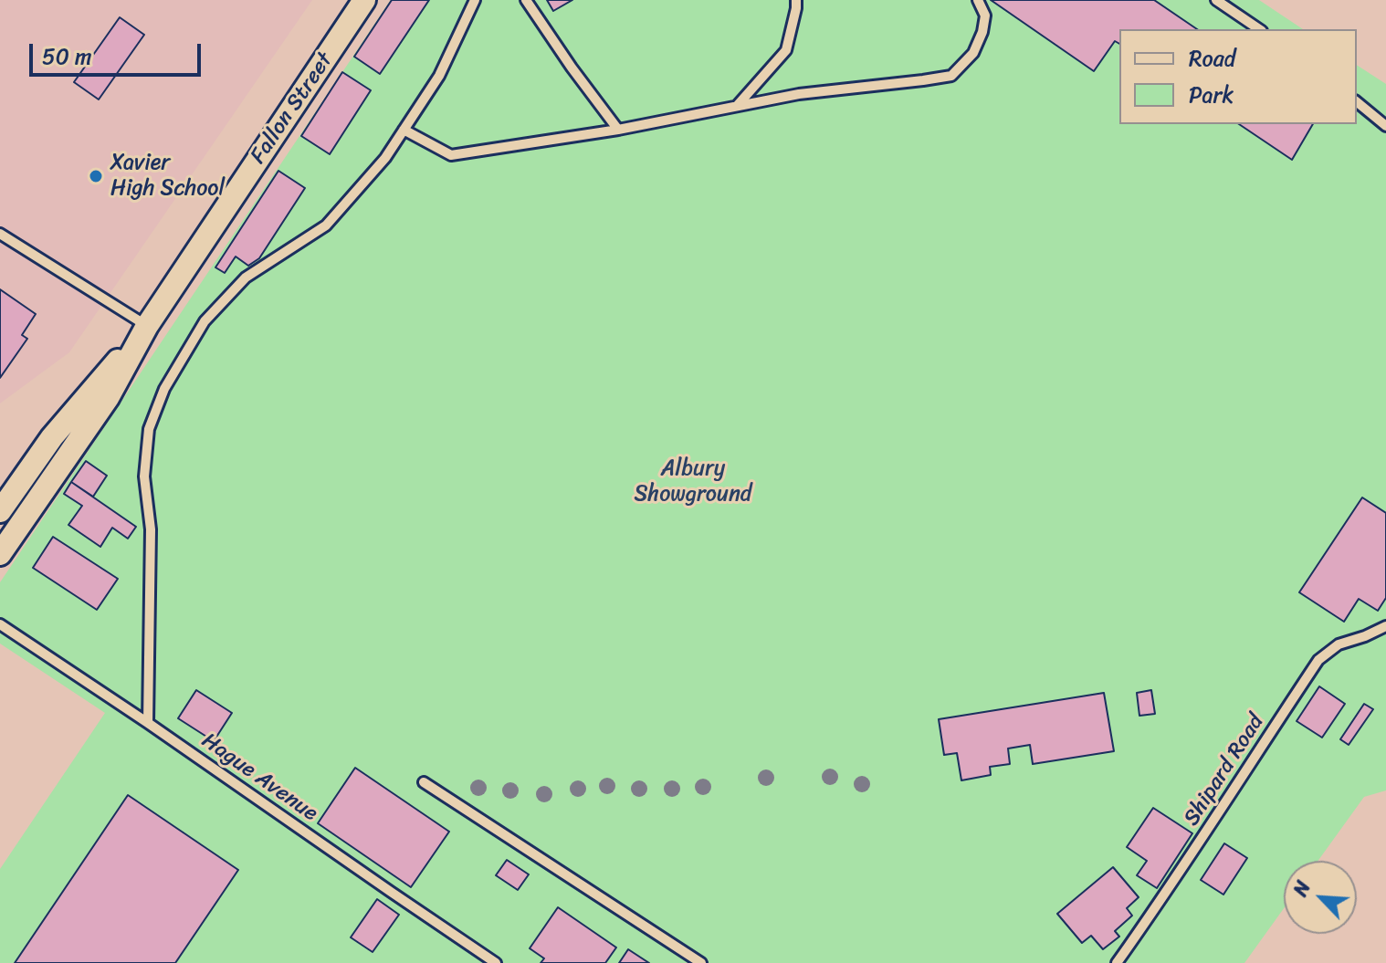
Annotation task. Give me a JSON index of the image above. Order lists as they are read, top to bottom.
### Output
{
  "streets": {
    "street": ["Fallon Street"],
    "lane": ["Shipard Road", "Hague Avenue"]
  },
  "parks": ["Albury Showground"],
  "places": ["Xavier High School"],
  "legend": ["Road", "Park"],
  "scale_bar": "50 m",
  "north": "top left"
}
